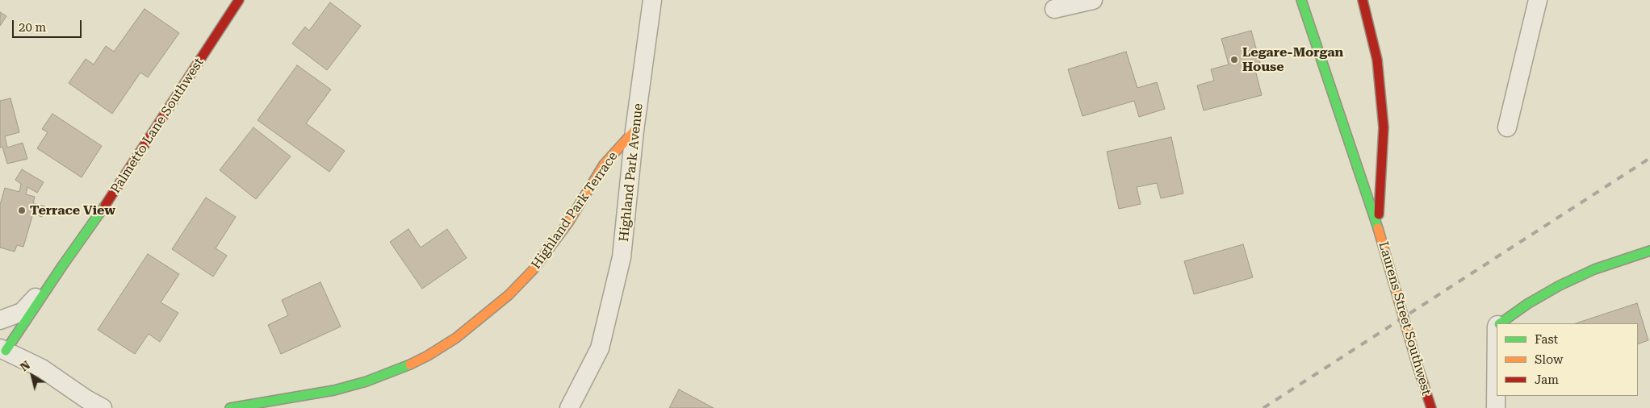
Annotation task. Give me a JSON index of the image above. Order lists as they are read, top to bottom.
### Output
{
  "streets": {
    "street": [
      "Palmetto Lane Southwest",
      "Highland Park Avenue",
      "Highland Park Terrace",
      "Laurens Street Southwest"
    ]
  },
  "crossings": [
    ["Highland Park Avenue", "Highland Park Terrace"]
  ],
  "places": ["Legare-Morgan House", "Terrace View"],
  "legend": ["Fast", "Slow", "Jam"],
  "scale_bar": "20 m",
  "north": "top left"
}
